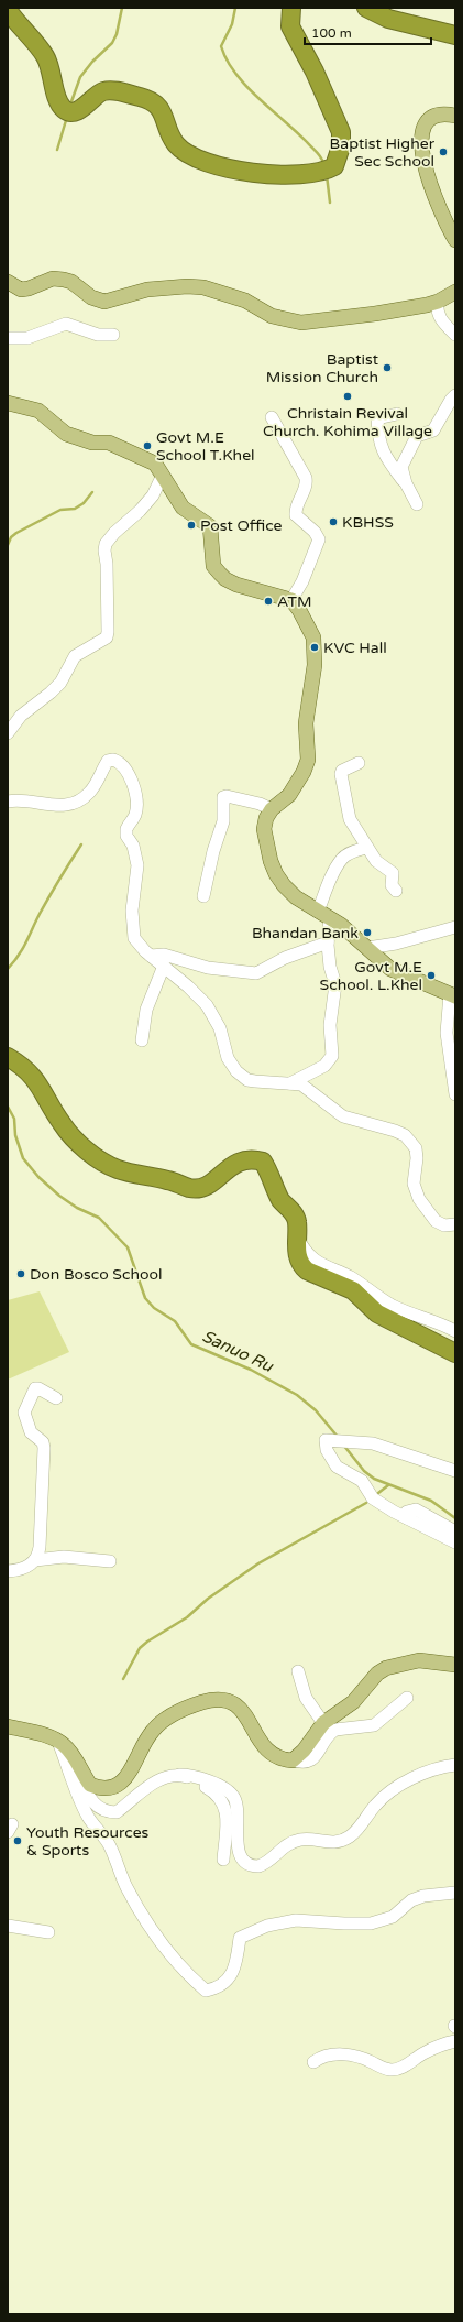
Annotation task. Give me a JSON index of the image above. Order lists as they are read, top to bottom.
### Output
{
  "water": ["Sanuo Ru"],
  "places": [
    "Baptist Higher Sec School",
    "Baptist Mission Church",
    "Christain Revival Church. Kohima Village",
    "Govt M.E School T.Khel",
    "KBHSS",
    "Post Office",
    "ATM",
    "KVC Hall",
    "Bhandan Bank",
    "Govt M.E School. L.Khel",
    "Don Bosco School",
    "Youth Resources & Sports"
  ],
  "scale_bar": "100 m"
}
